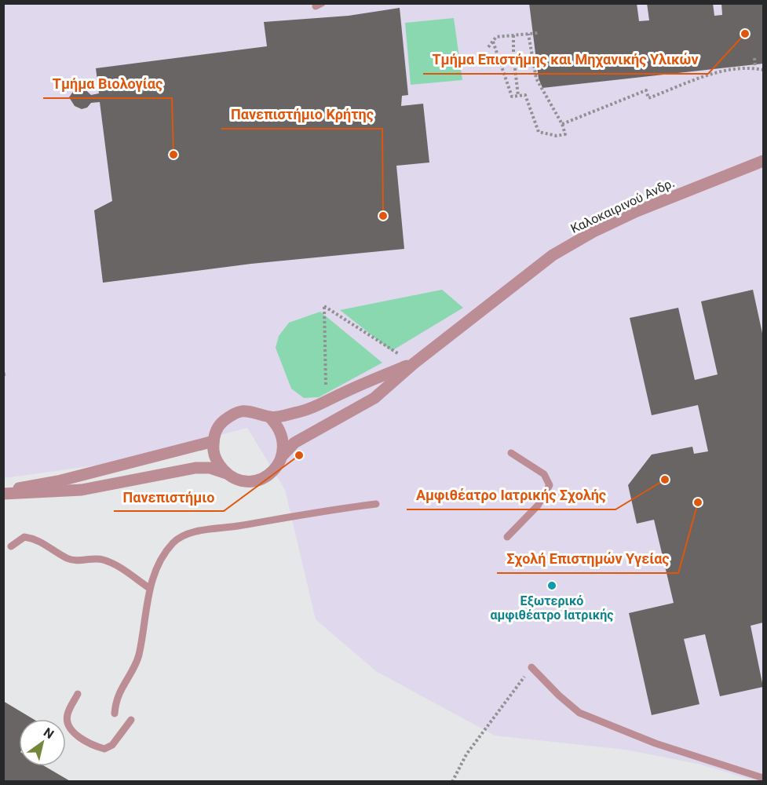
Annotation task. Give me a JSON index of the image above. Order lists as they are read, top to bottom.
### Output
{
  "streets": {
    "street": ["Καλοκαιρινού Ανδρ."]
  },
  "places": [
    "Τμήμα Επιστήμης και Μηχανικής Υλικών",
    "Τμήμα Βιολογίας",
    "Πανεπιστήμιο Κρήτης",
    "Πανεπιστήμιο",
    "Αμφιθέατρο Ιατρικής Σχολής",
    "Σχολή Επιστημών Υγείας",
    "Εξωτερικό αμφιθέατρο Ιατρικής"
  ],
  "north": "top right"
}
